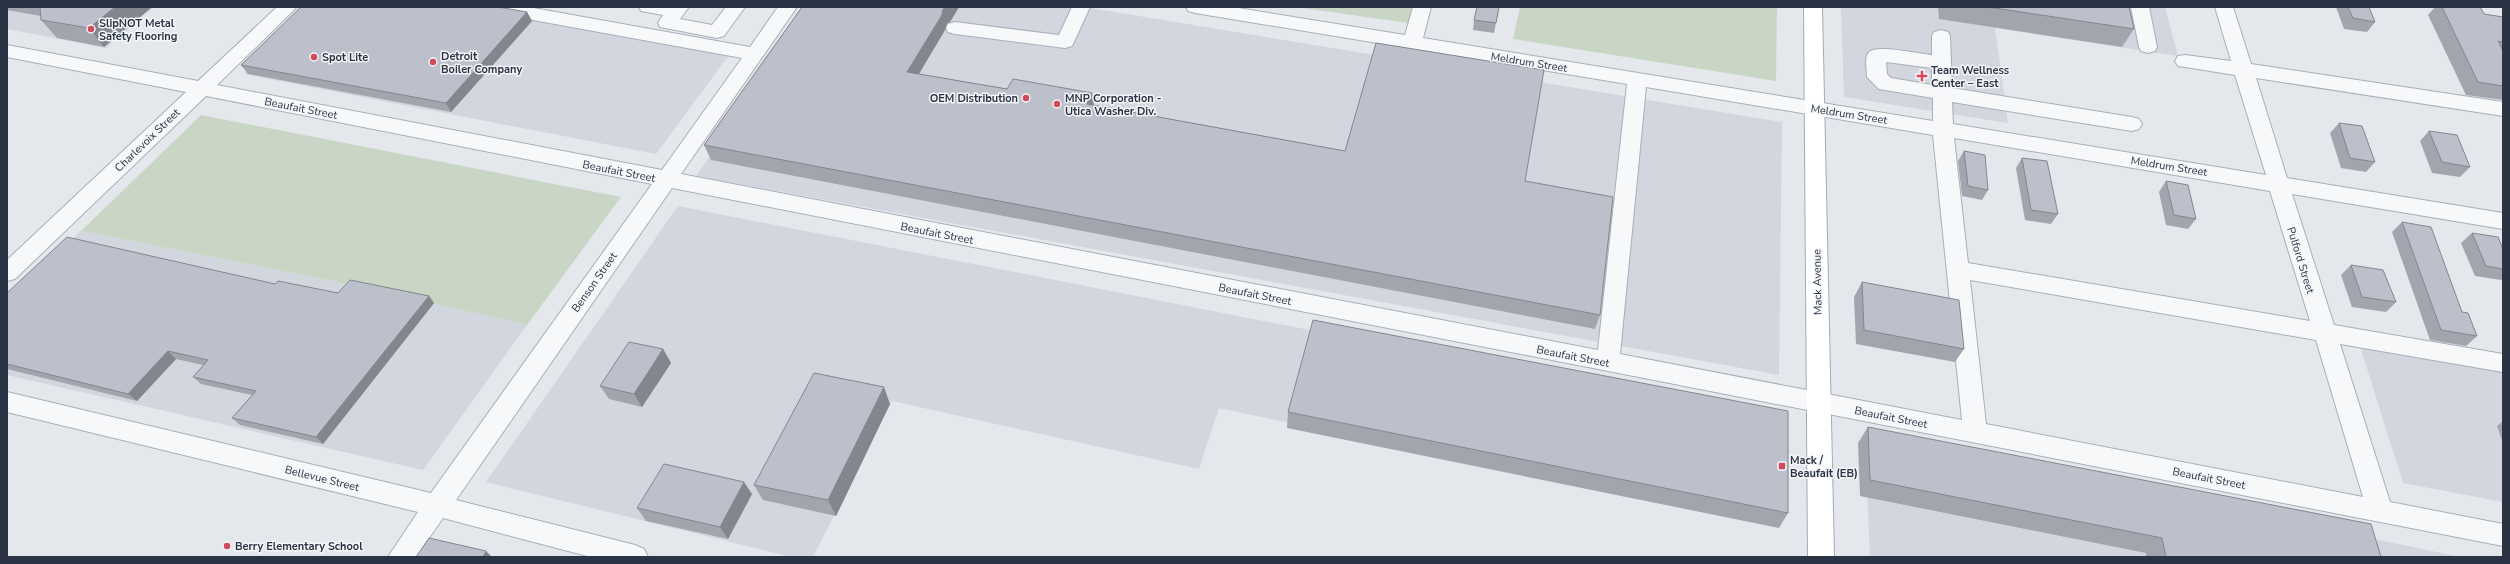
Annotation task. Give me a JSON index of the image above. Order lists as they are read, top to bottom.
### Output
{
  "streets": {
    "main road": ["Mack Avenue"],
    "street": [
      "Meldrum Street",
      "Beaufait Street",
      "Charlevoix Street",
      "Pulford Street",
      "Benson Street",
      "Bellevue Street"
    ]
  },
  "crossings": [
    ["Meldrum Street", "Pulford Street"],
    ["Meldrum Street", "Mack Avenue"],
    ["Beaufait Street", "Charlevoix Street"],
    ["Beaufait Street", "Pulford Street"],
    ["Beaufait Street", "Benson Street"],
    ["Beaufait Street", "Mack Avenue"],
    ["Benson Street", "Bellevue Street"]
  ],
  "places": {
    "other": [
      "SlipNOT Metal Safety Flooring",
      "Spot Lite",
      "Detroit Boiler Company",
      "OEM Distribution",
      "MNP Corporation - Utica Washer Div.",
      "Berry Elementary School"
    ],
    "health": ["Team Wellness Center – East"],
    "transit": ["Mack / Beaufait (EB)"]
  }
}
